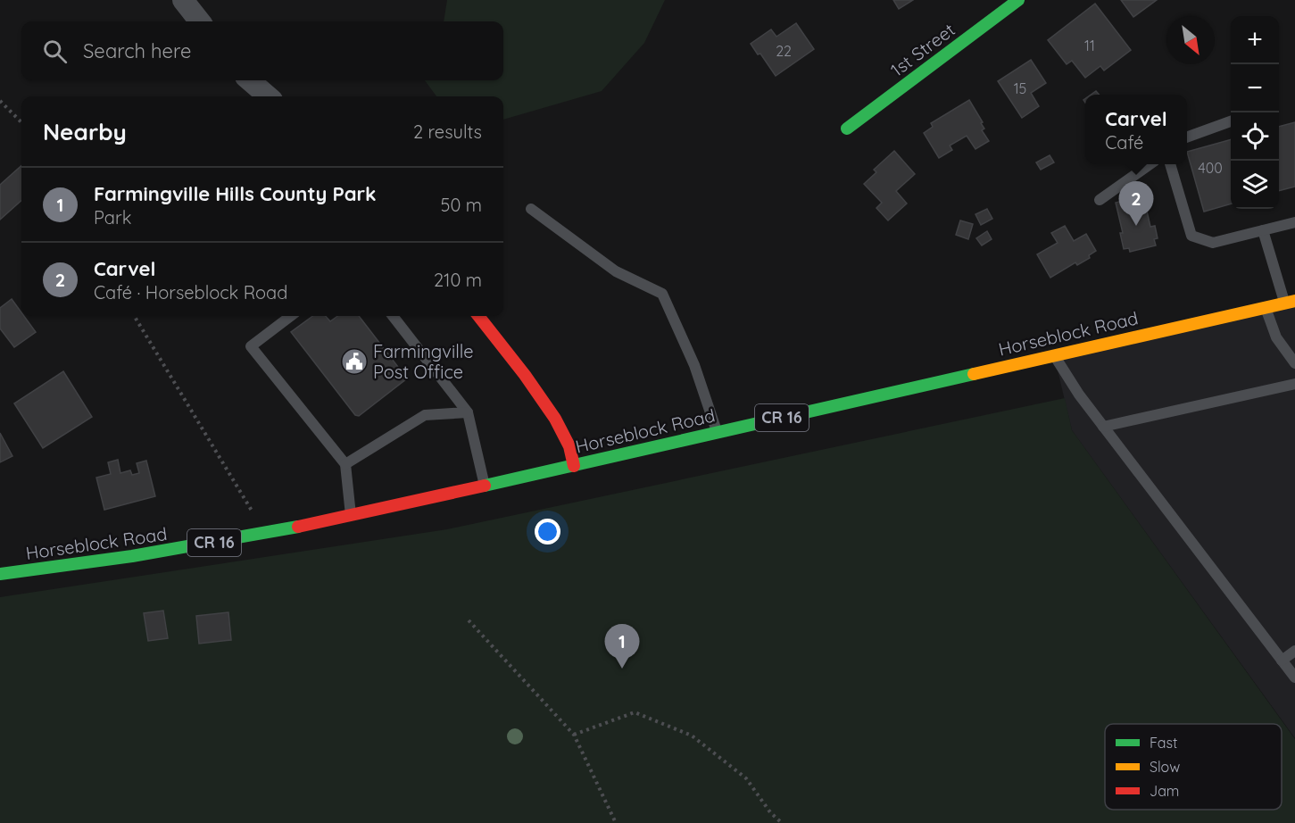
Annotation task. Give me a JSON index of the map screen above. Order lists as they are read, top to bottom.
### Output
{
  "streets": {
    "main road": ["1st Street", "Horseblock Road", "CR 16"]
  },
  "places": {
    "public building": ["Farmingville Post Office"]
  },
  "house_numbers": [
    "11",
    "22",
    "15",
    "400"
  ],
  "legend": ["Fast", "Slow", "Jam"],
  "north": "bottom right",
  "page": {
    "map_buttons": ["+", "−"],
    "search": "Search here",
    "popup": ["Carvel", "Café"],
    "heading": ["Nearby", "2 results"],
    "list": [
      {
        "mark": "1",
        "name": "Farmingville Hills County Park",
        "note": "Park",
        "value": "50 m"
      },
      {
        "mark": "2",
        "name": "Carvel",
        "note": "Café · Horseblock Road",
        "value": "210 m"
      }
    ],
    "pins": ["2", "1"]
  }
}
